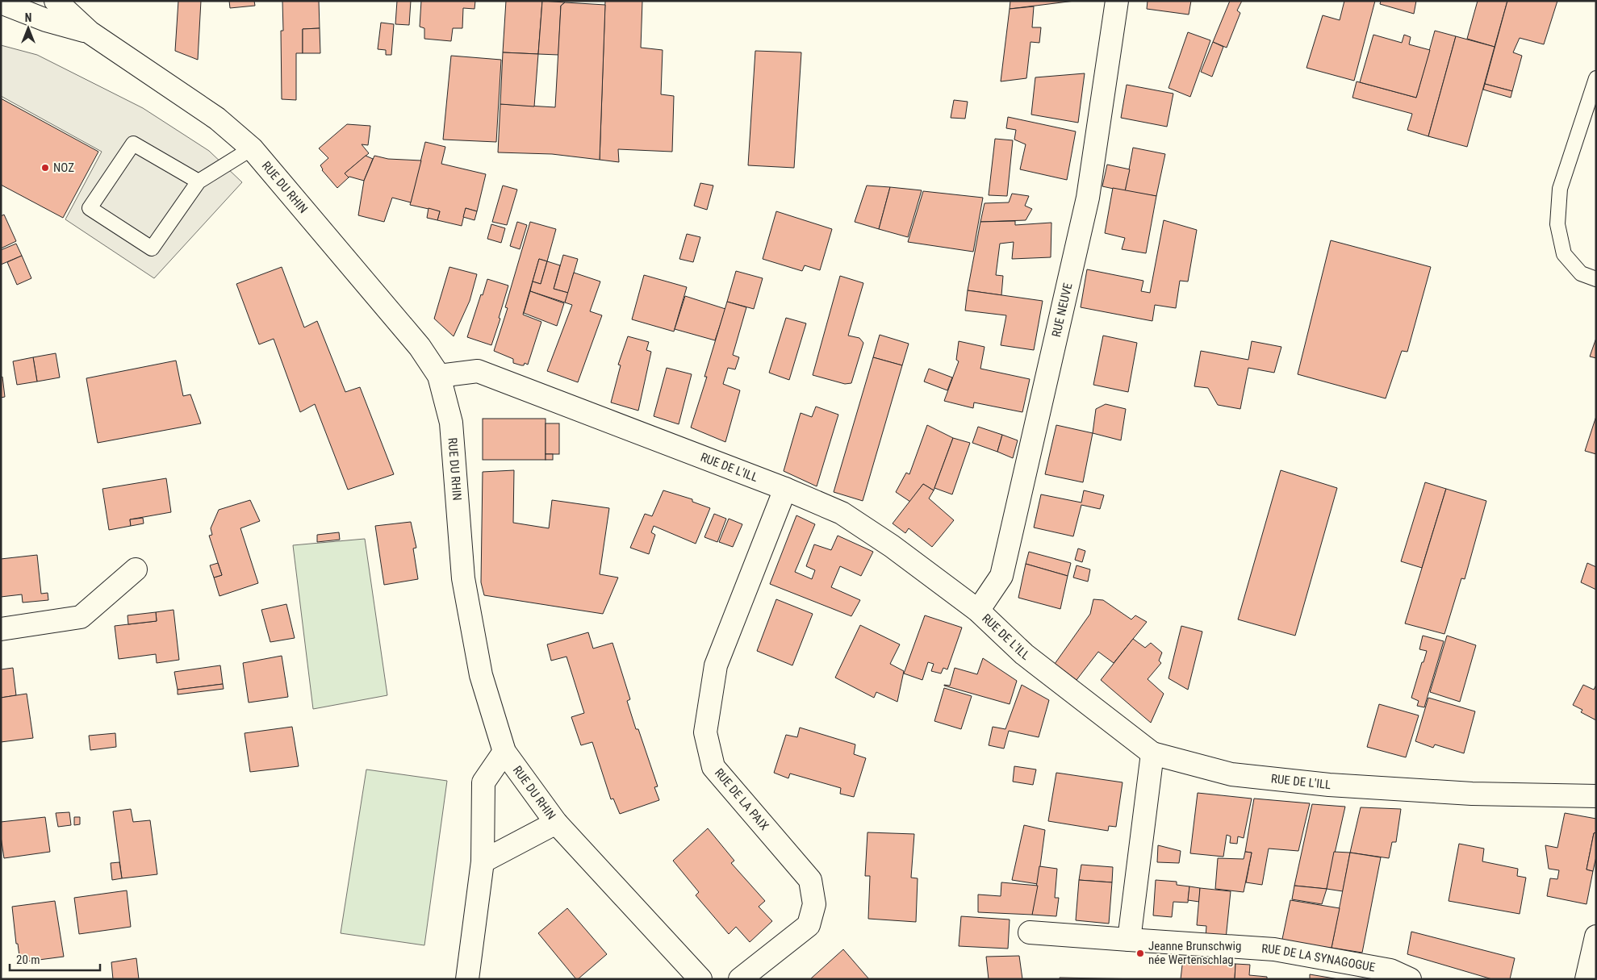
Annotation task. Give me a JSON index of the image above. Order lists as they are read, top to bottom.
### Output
{
  "streets": {
    "street": [
      "RUE DU RHIN",
      "RUE NEUVE",
      "RUE DE L'ILL",
      "RUE DE LA PAIX",
      "RUE DE LA SYNAGOGUE"
    ]
  },
  "crossings": [
    ["RUE DU RHIN", "RUE DE L'ILL"],
    ["RUE NEUVE", "RUE DE L'ILL"],
    ["RUE DE L'ILL", "RUE DE LA PAIX"]
  ],
  "places": ["NOZ", "Jeanne Brunschwig née Wertenschlag"],
  "scale_bar": "20 m",
  "north": "top"
}
